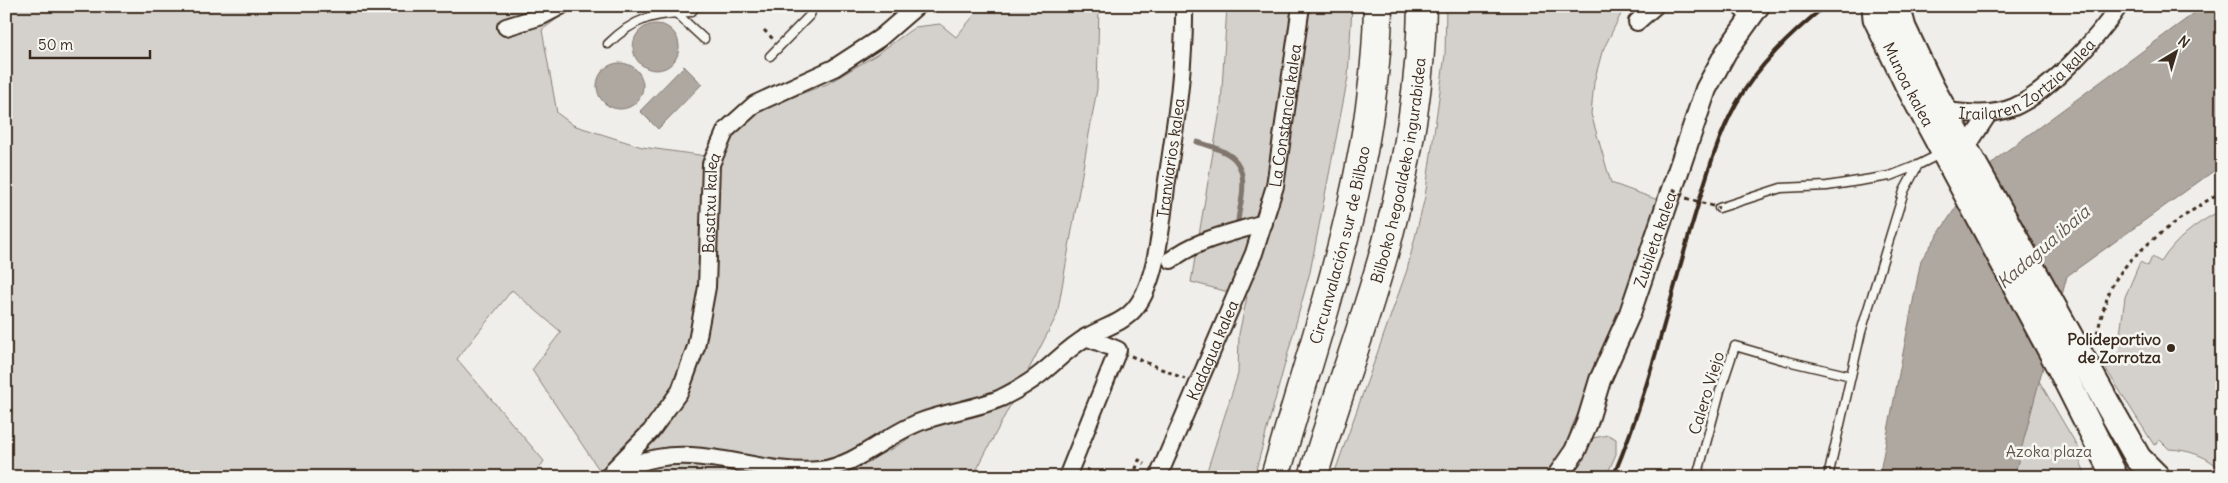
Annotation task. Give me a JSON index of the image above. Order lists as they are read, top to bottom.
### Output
{
  "streets": {
    "highway": ["Bilboko hegoaldeko ingurabidea", "Circunvalación sur de Bilbao"],
    "main road": ["Munoa kalea"],
    "street": [
      "Irailaren Zortzia kalea",
      "La Constancia kalea",
      "Tranviarios kalea",
      "Basatxu kalea",
      "Zubileta kalea",
      "Kadagua kalea"
    ],
    "lane": ["Calero Viejo"]
  },
  "crossings": [
    ["Irailaren Zortzia kalea", "Munoa kalea"],
    ["La Constancia kalea", "Kadagua kalea"]
  ],
  "water": ["Kadagua ibaia"],
  "parks": ["Azoka plaza"],
  "places": ["Polideportivo de Zorrotza"],
  "scale_bar": "50 m",
  "north": "top right"
}
